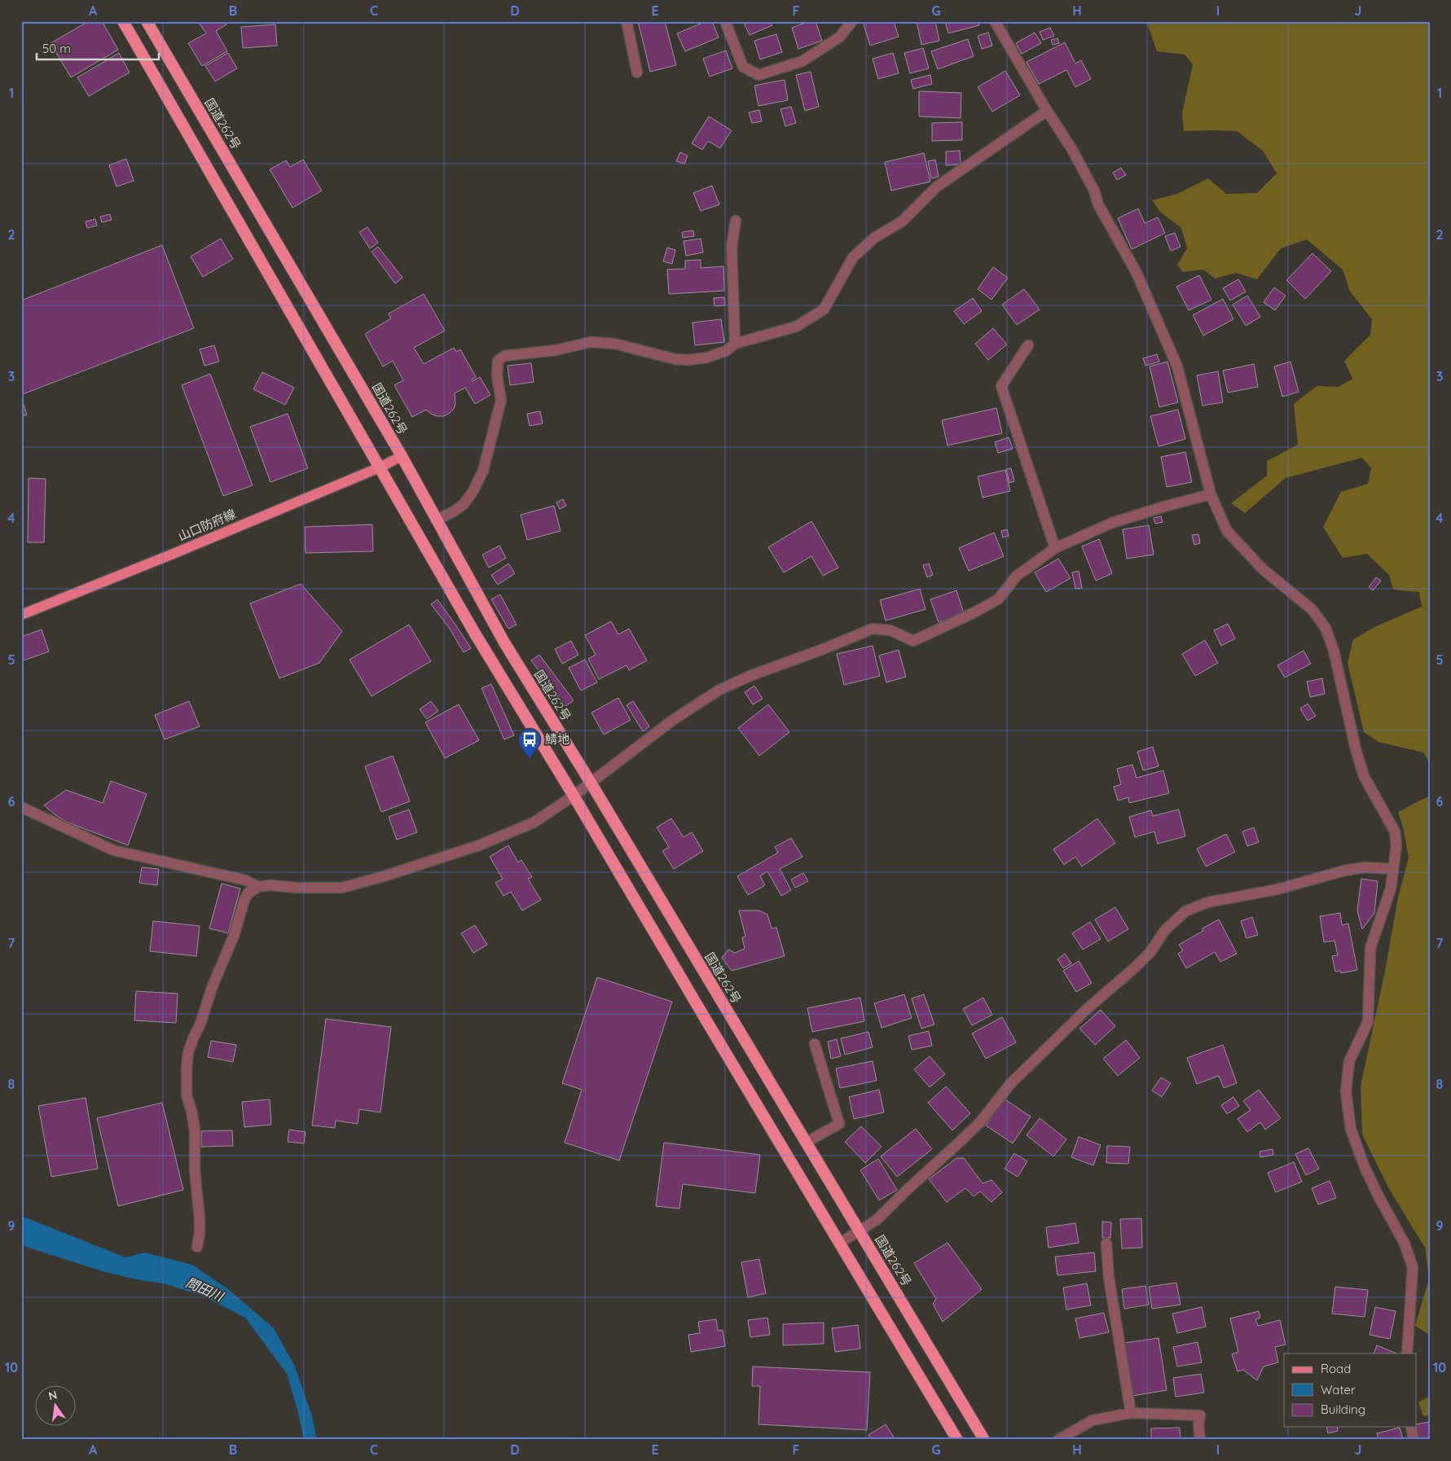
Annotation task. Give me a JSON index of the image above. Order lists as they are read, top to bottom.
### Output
{
  "streets": {
    "highway": ["国道262号"],
    "main road": ["山口防府線"]
  },
  "crossings": [
    ["国道262号", "山口防府線"]
  ],
  "water": ["問田川"],
  "places": {
    "bus stop": ["鯖地"]
  },
  "legend": ["Road", "Water", "Building"],
  "scale_bar": "50 m",
  "north": "top",
  "grid": {
    "columns": [
      "A",
      "B",
      "C",
      "D",
      "E",
      "F",
      "G",
      "H",
      "I",
      "J"
    ],
    "rows": [
      "1",
      "2",
      "3",
      "4",
      "5",
      "6",
      "7",
      "8",
      "9",
      "10"
    ]
  }
}
